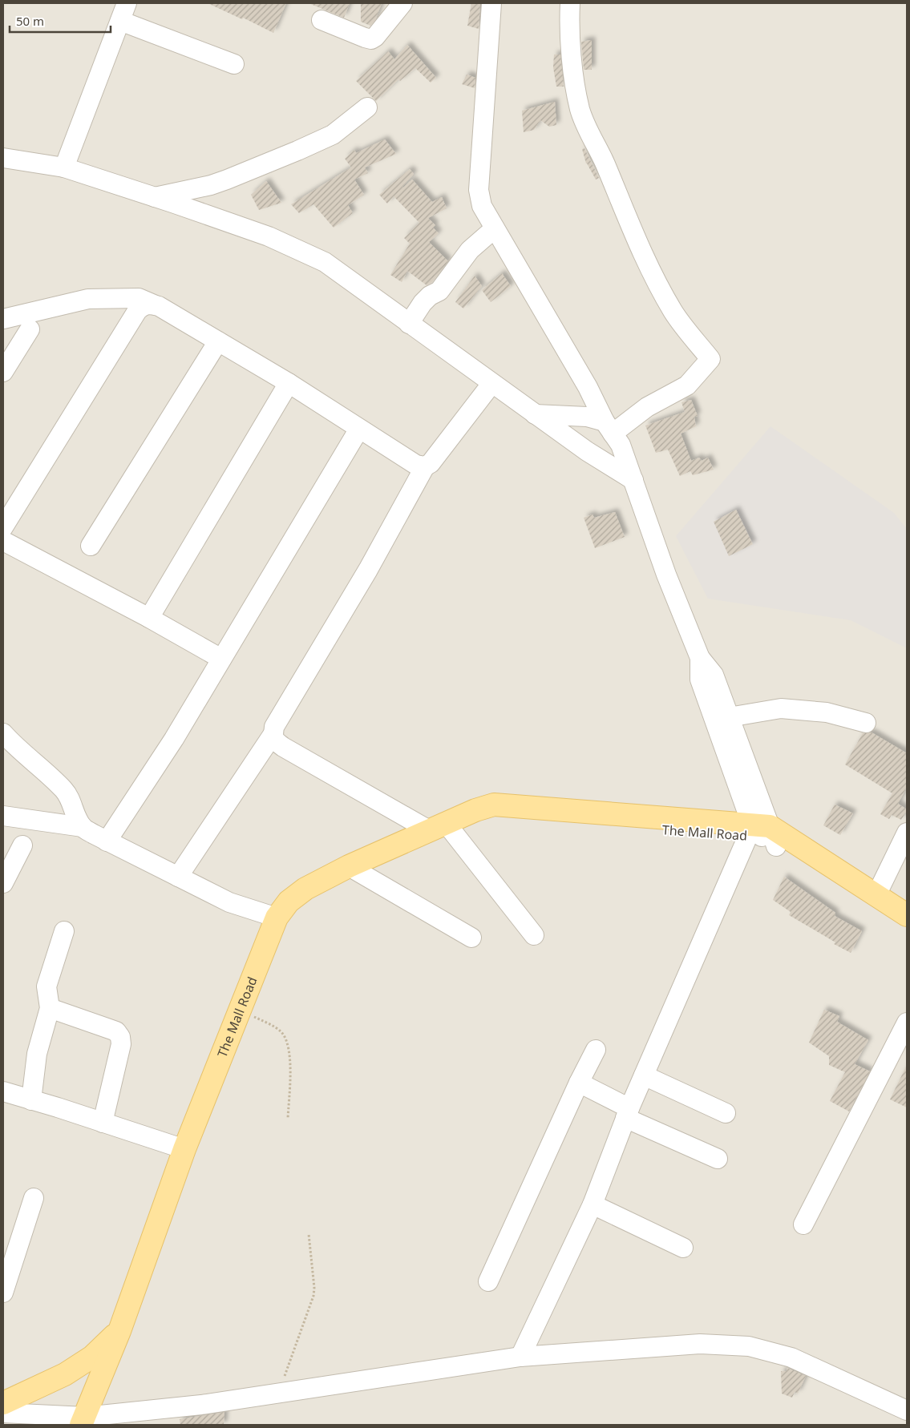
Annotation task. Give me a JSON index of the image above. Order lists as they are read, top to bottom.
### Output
{
  "streets": {
    "main road": ["The Mall Road"]
  },
  "scale_bar": "50 m"
}
